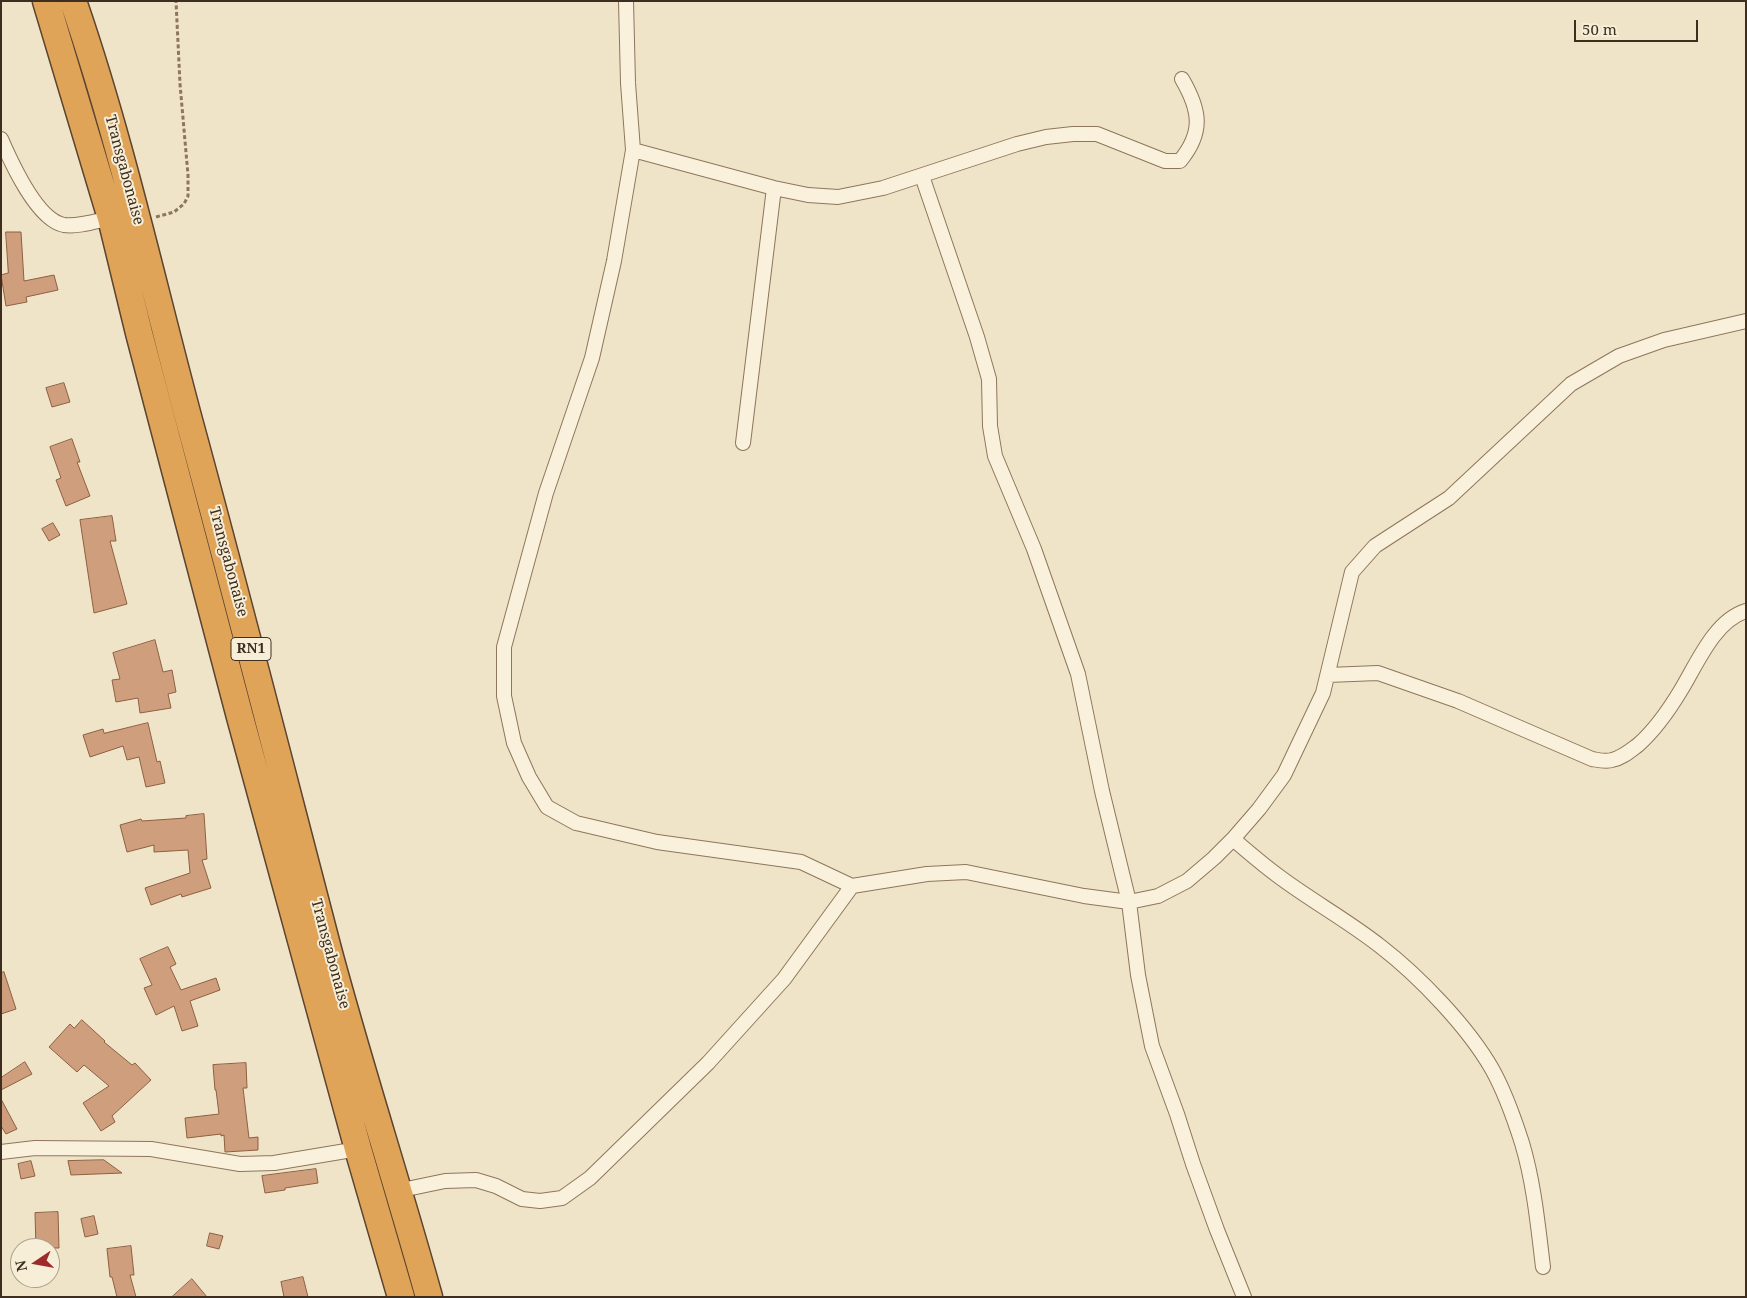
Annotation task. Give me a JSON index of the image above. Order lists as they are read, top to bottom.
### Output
{
  "streets": {
    "highway": ["Transgabonaise", "RN1"]
  },
  "scale_bar": "50 m",
  "north": "left"
}
